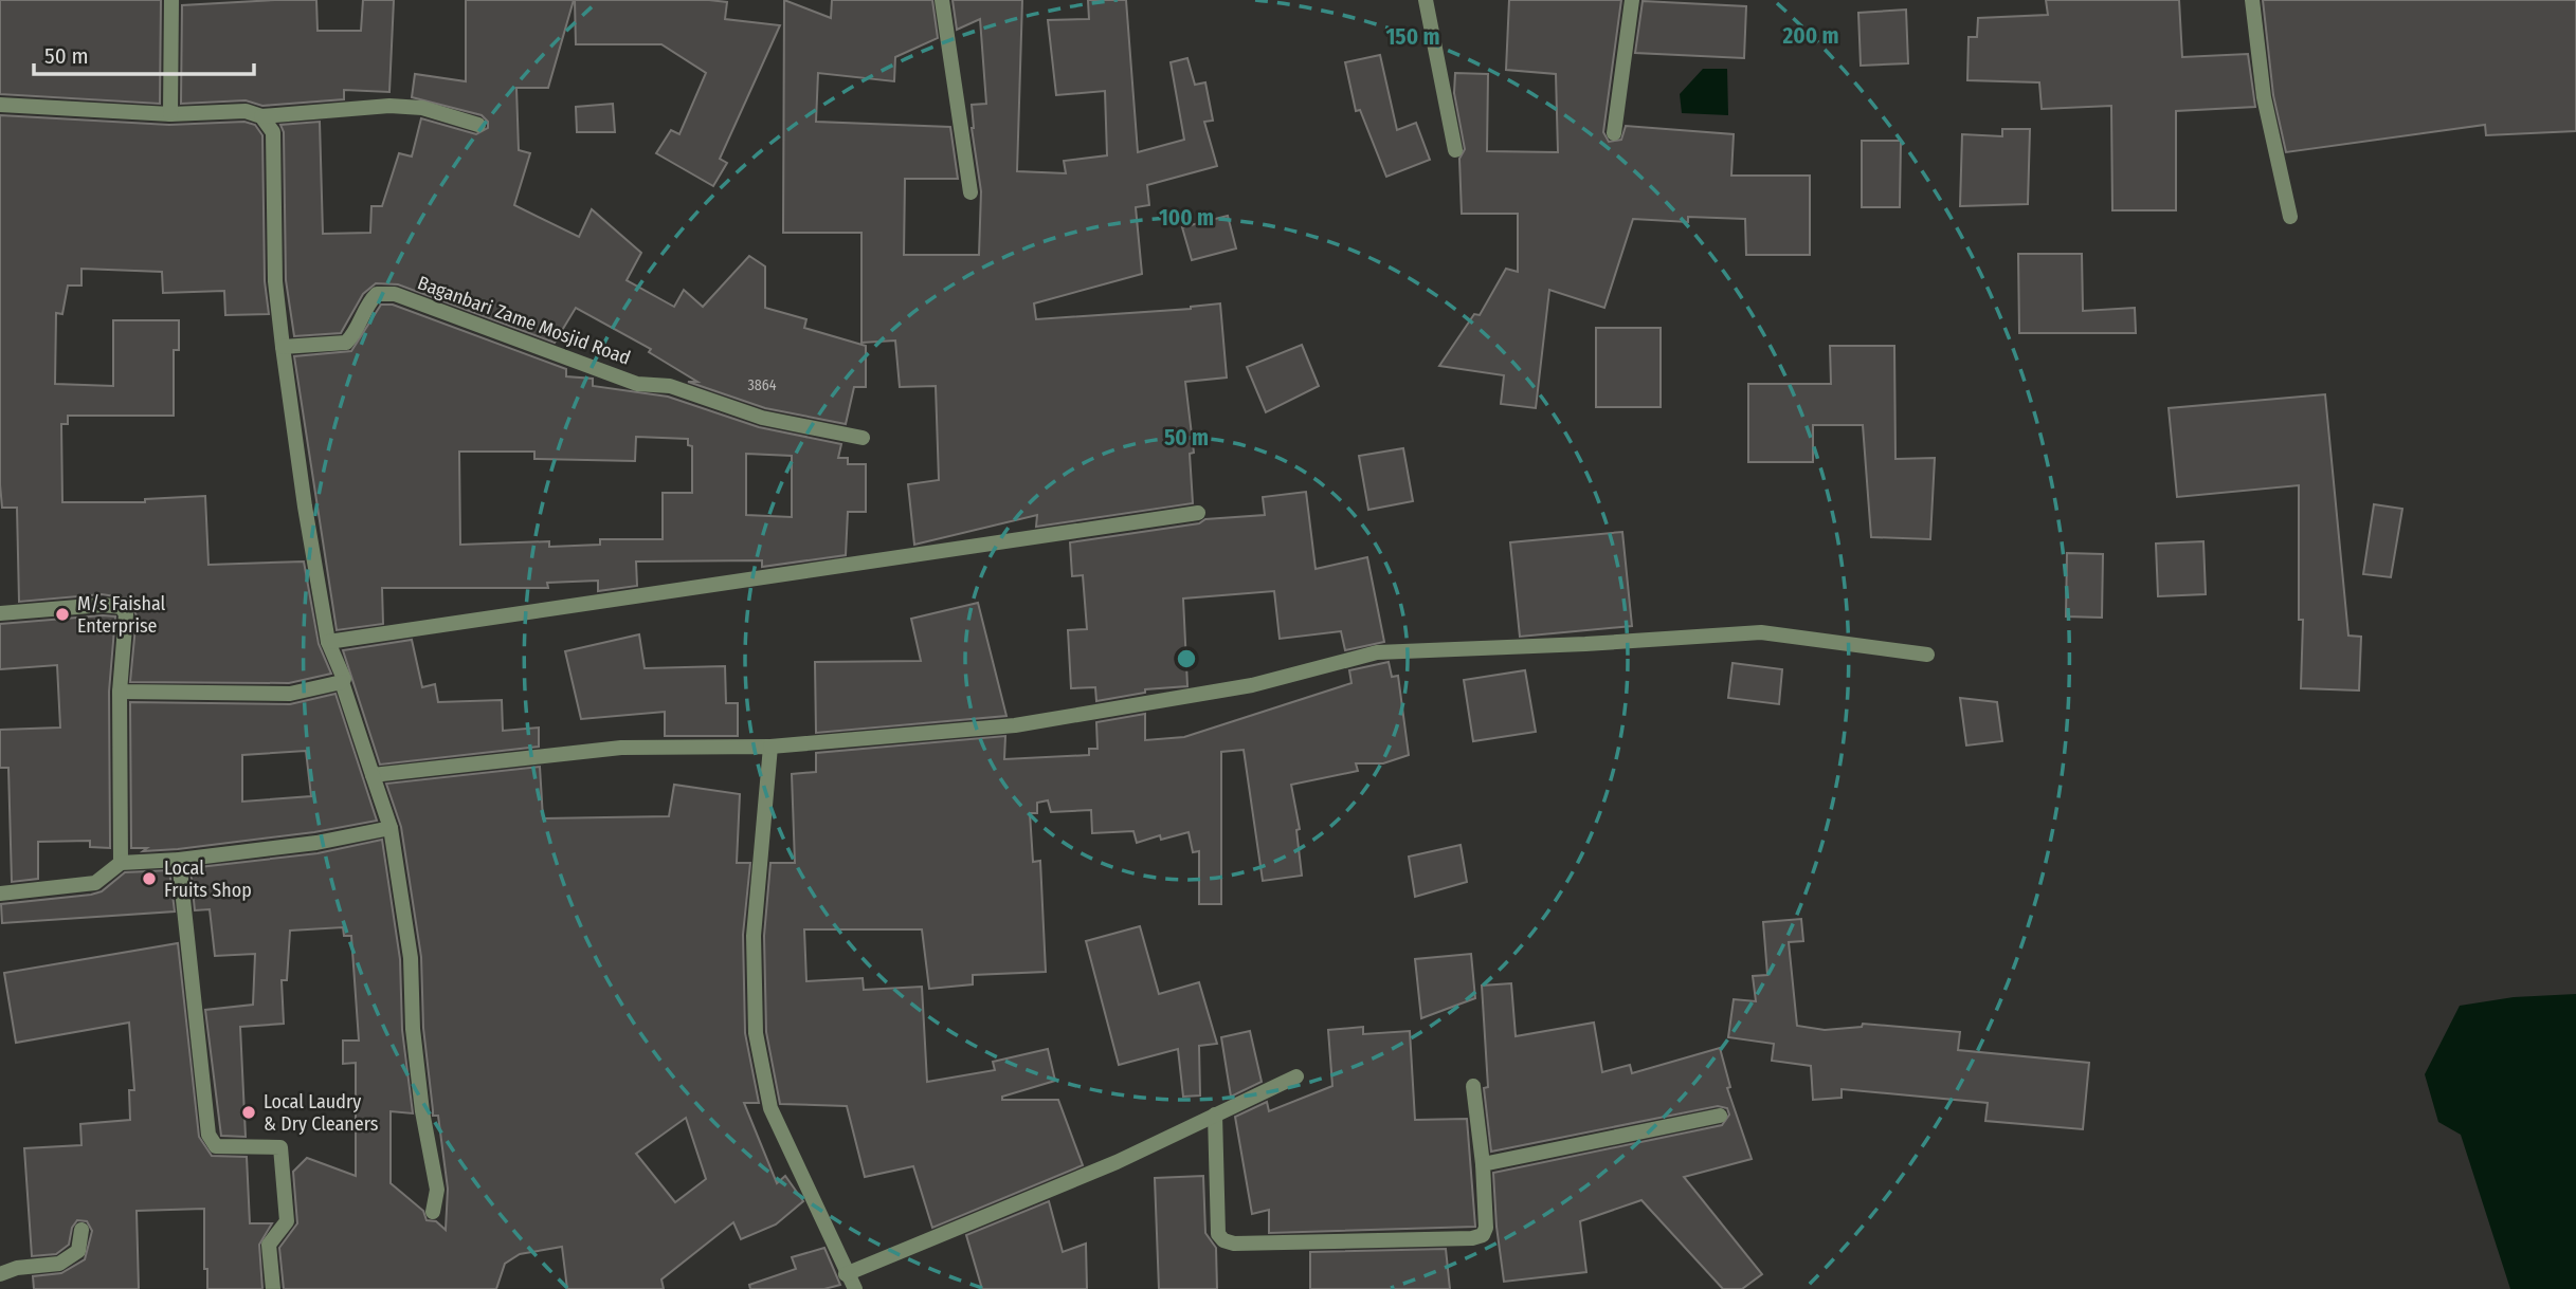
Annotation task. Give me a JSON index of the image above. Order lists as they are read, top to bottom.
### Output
{
  "streets": {
    "street": ["Baganbari Zame Mosjid Road"]
  },
  "places": ["M/s Faishal Enterprise", "Local Fruits Shop", "Local Laudry & Dry Cleaners"],
  "house_numbers": ["3864"],
  "scale_bar": "50 m",
  "rings": [
    "200 m",
    "150 m",
    "100 m",
    "50 m"
  ]
}
